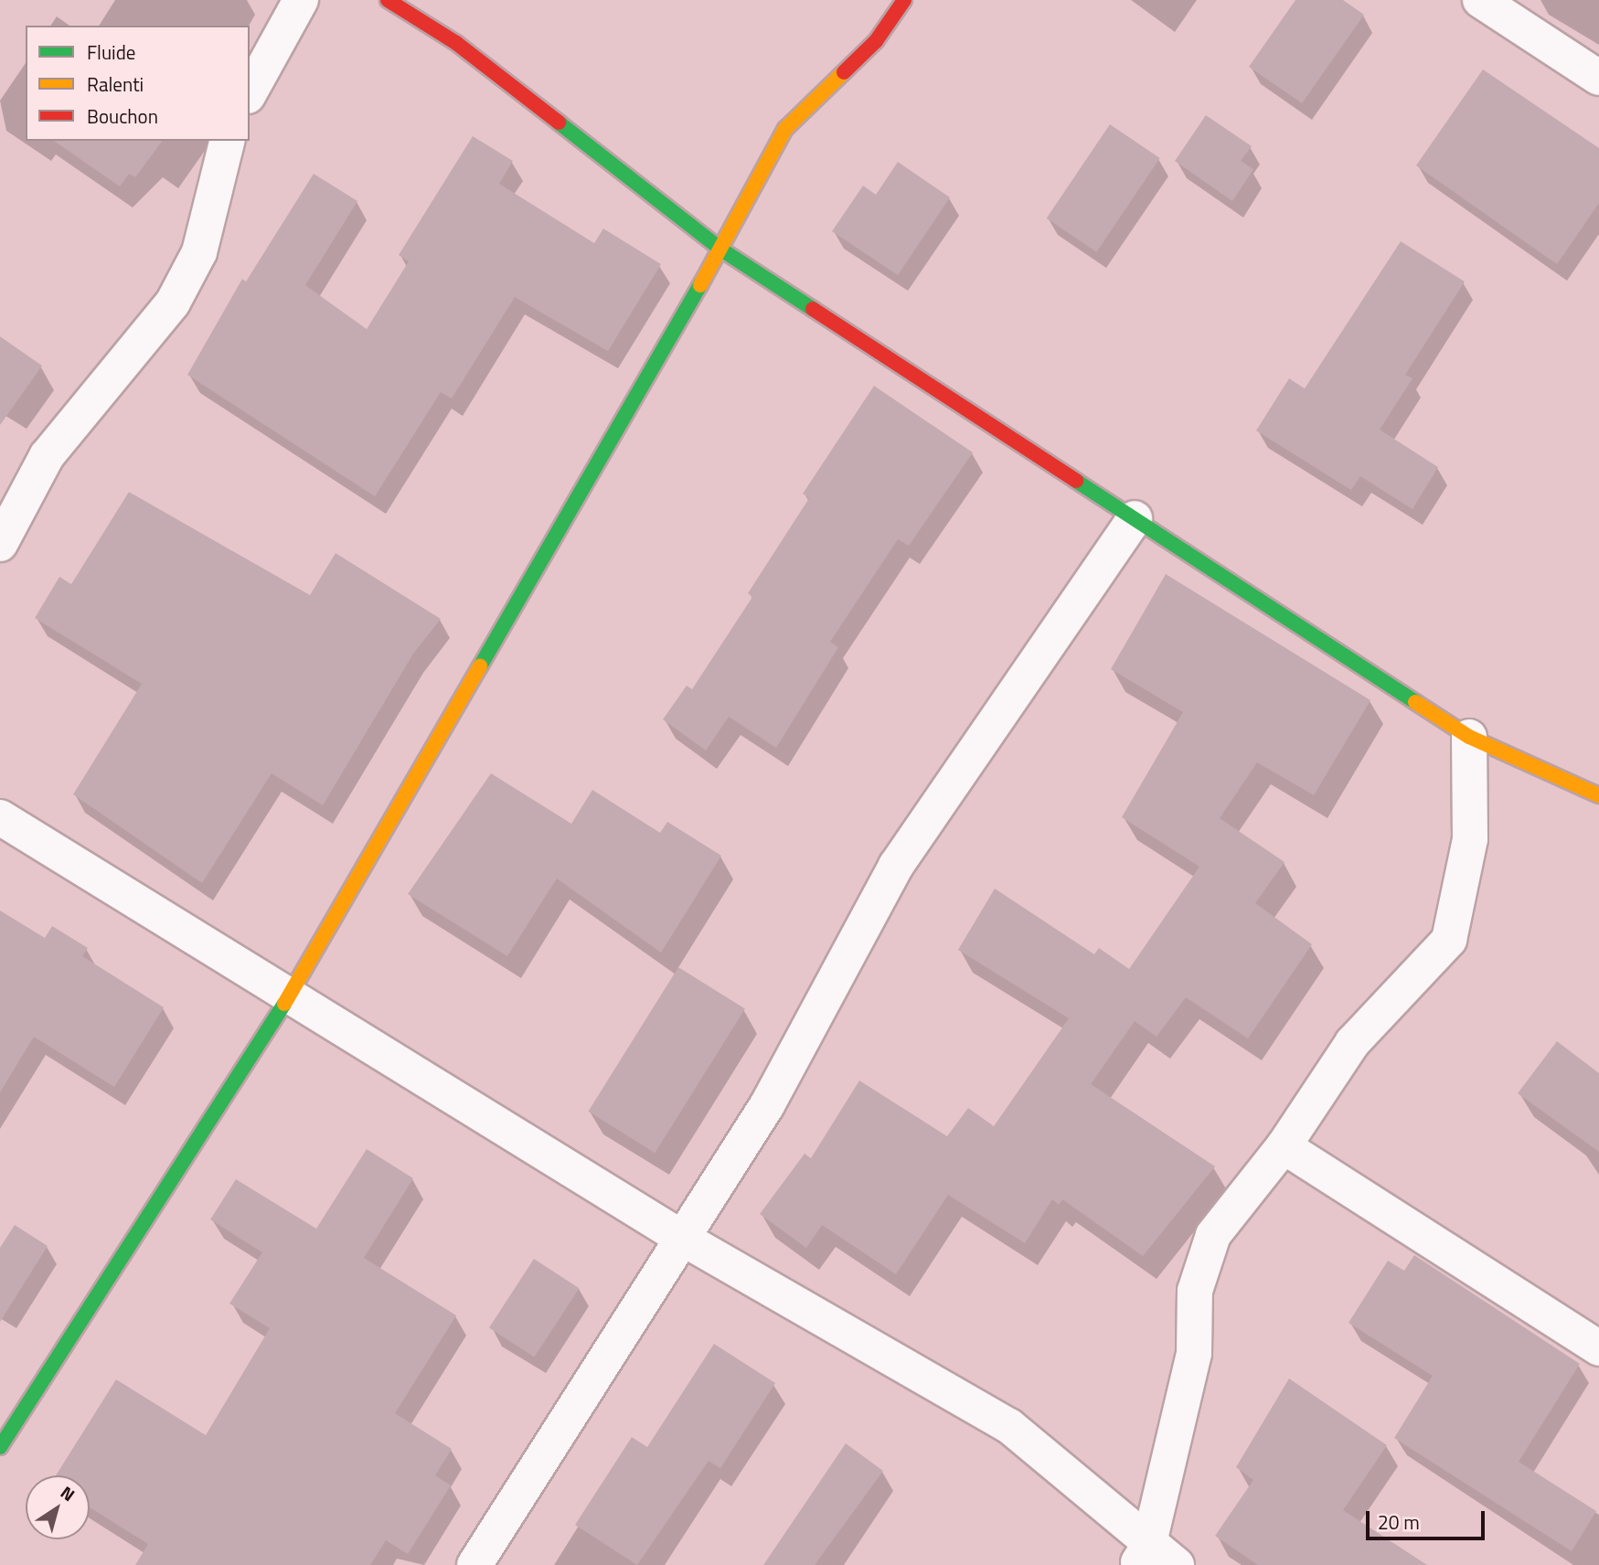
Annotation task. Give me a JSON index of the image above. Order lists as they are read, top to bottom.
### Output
{
  "legend": ["Fluide", "Ralenti", "Bouchon"],
  "scale_bar": "20 m",
  "north": "top right"
}
